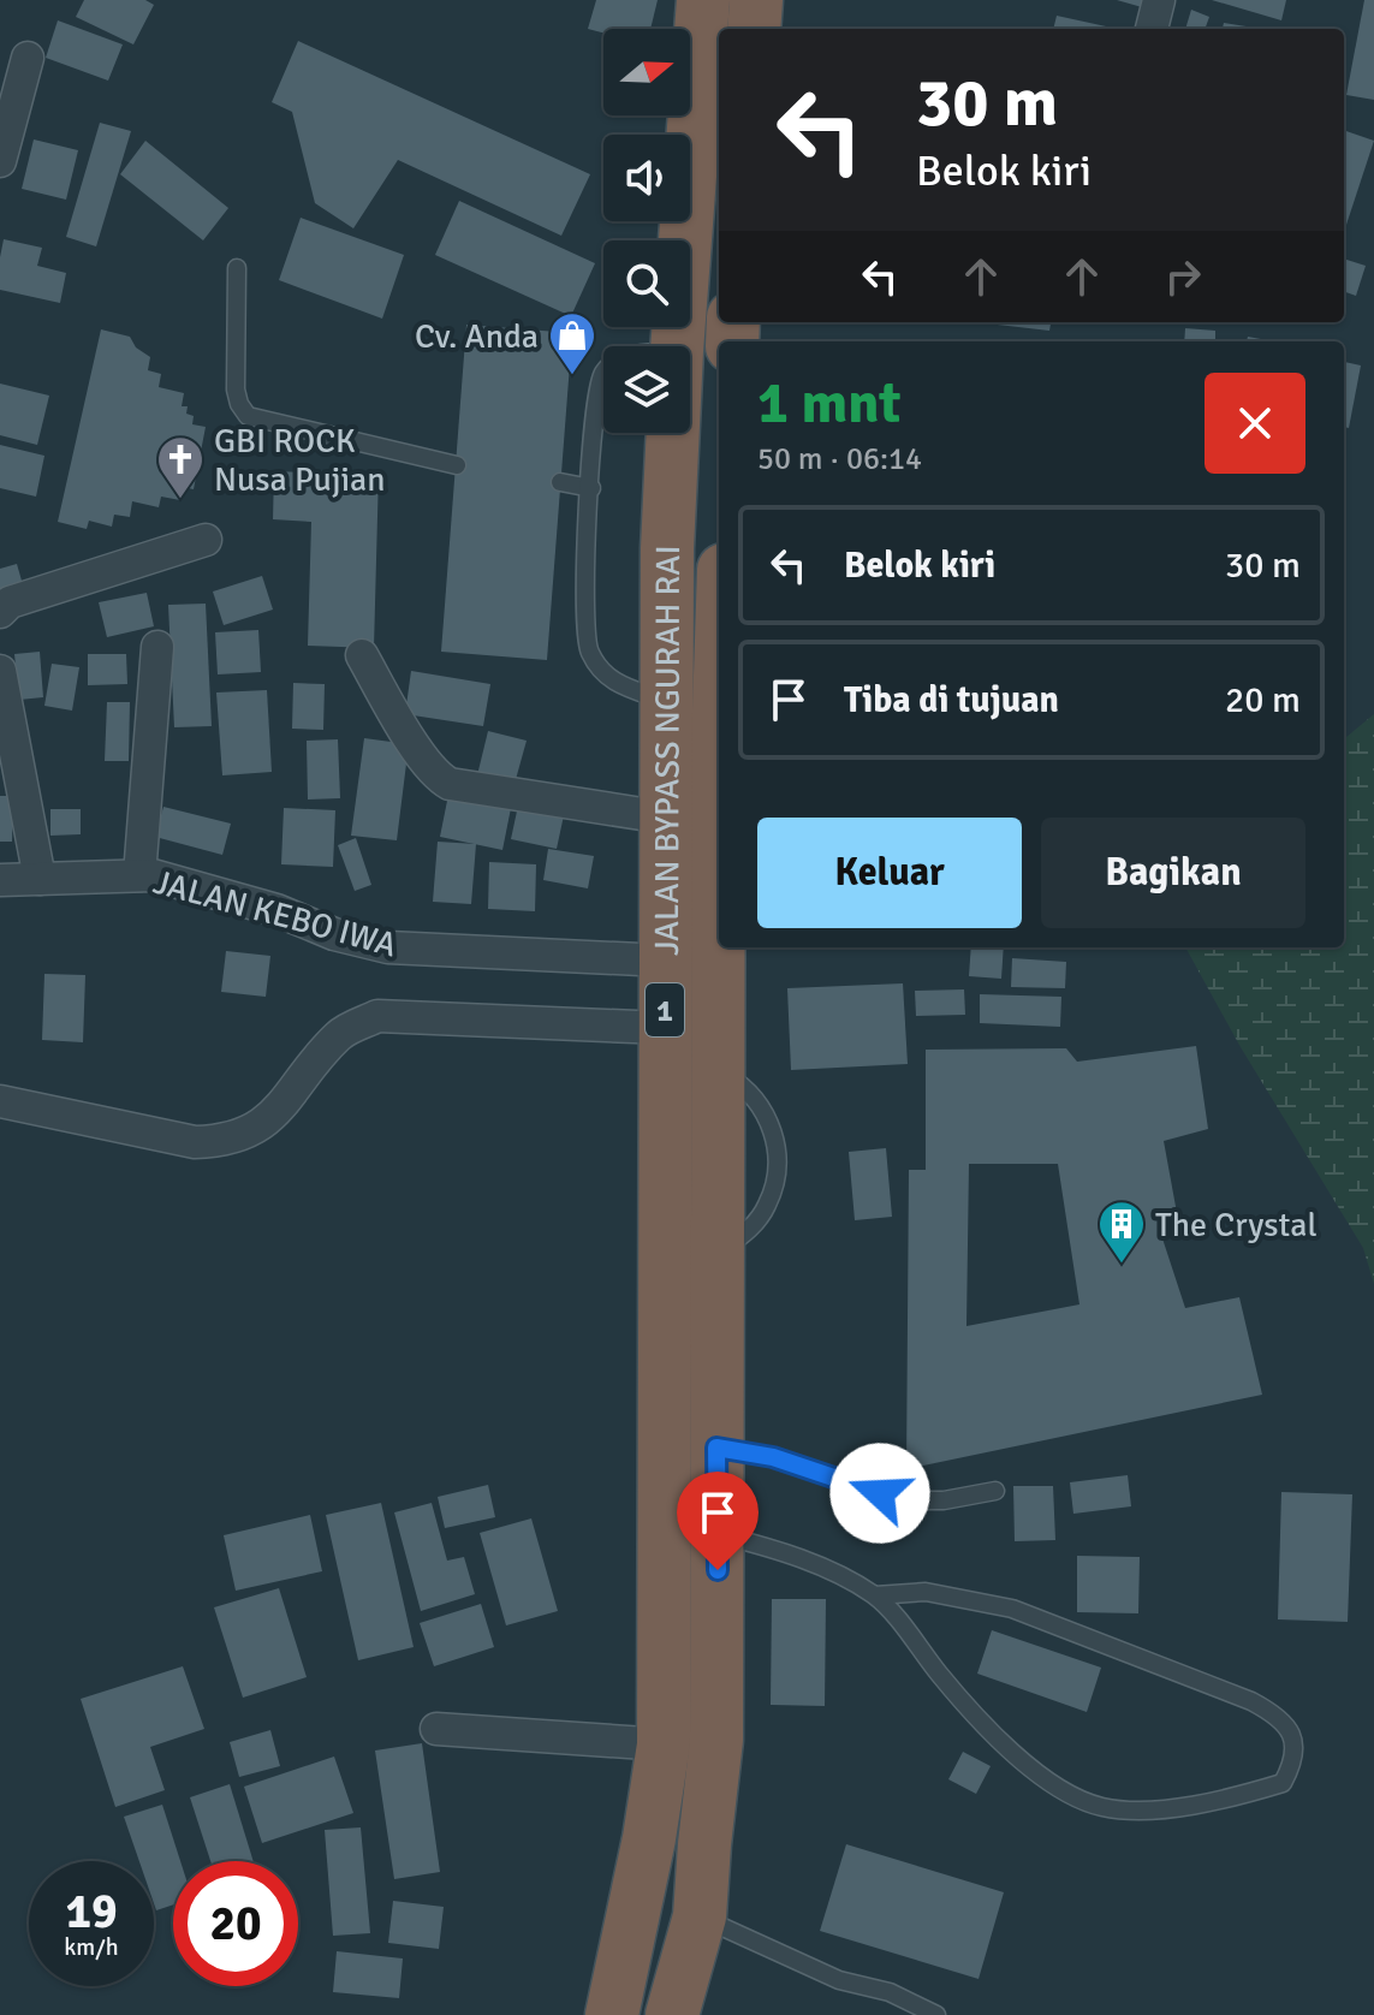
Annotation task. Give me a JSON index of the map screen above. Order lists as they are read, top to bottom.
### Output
{
  "streets": {
    "highway": ["JALAN BYPASS NGURAH RAI", "1"],
    "street": ["JALAN KEBO IWA"]
  },
  "crossings": [
    ["JALAN BYPASS NGURAH RAI", "JALAN KEBO IWA"]
  ],
  "places": {
    "shop": ["Cv. Anda"],
    "church": ["GBI ROCK Nusa Pujian"],
    "building": ["The Crystal"]
  },
  "north": "right",
  "page": {
    "turn": ["30 m", "Belok kiri"],
    "heading": ["1 mnt", "50 m · 06:14"],
    "list": [
      {
        "name": "Belok kiri",
        "value": "30 m"
      },
      {
        "name": "Tiba di tujuan",
        "value": "20 m"
      }
    ],
    "buttons": ["Keluar", "Bagikan"],
    "speed": "19 km/h",
    "limit": "20"
  }
}
